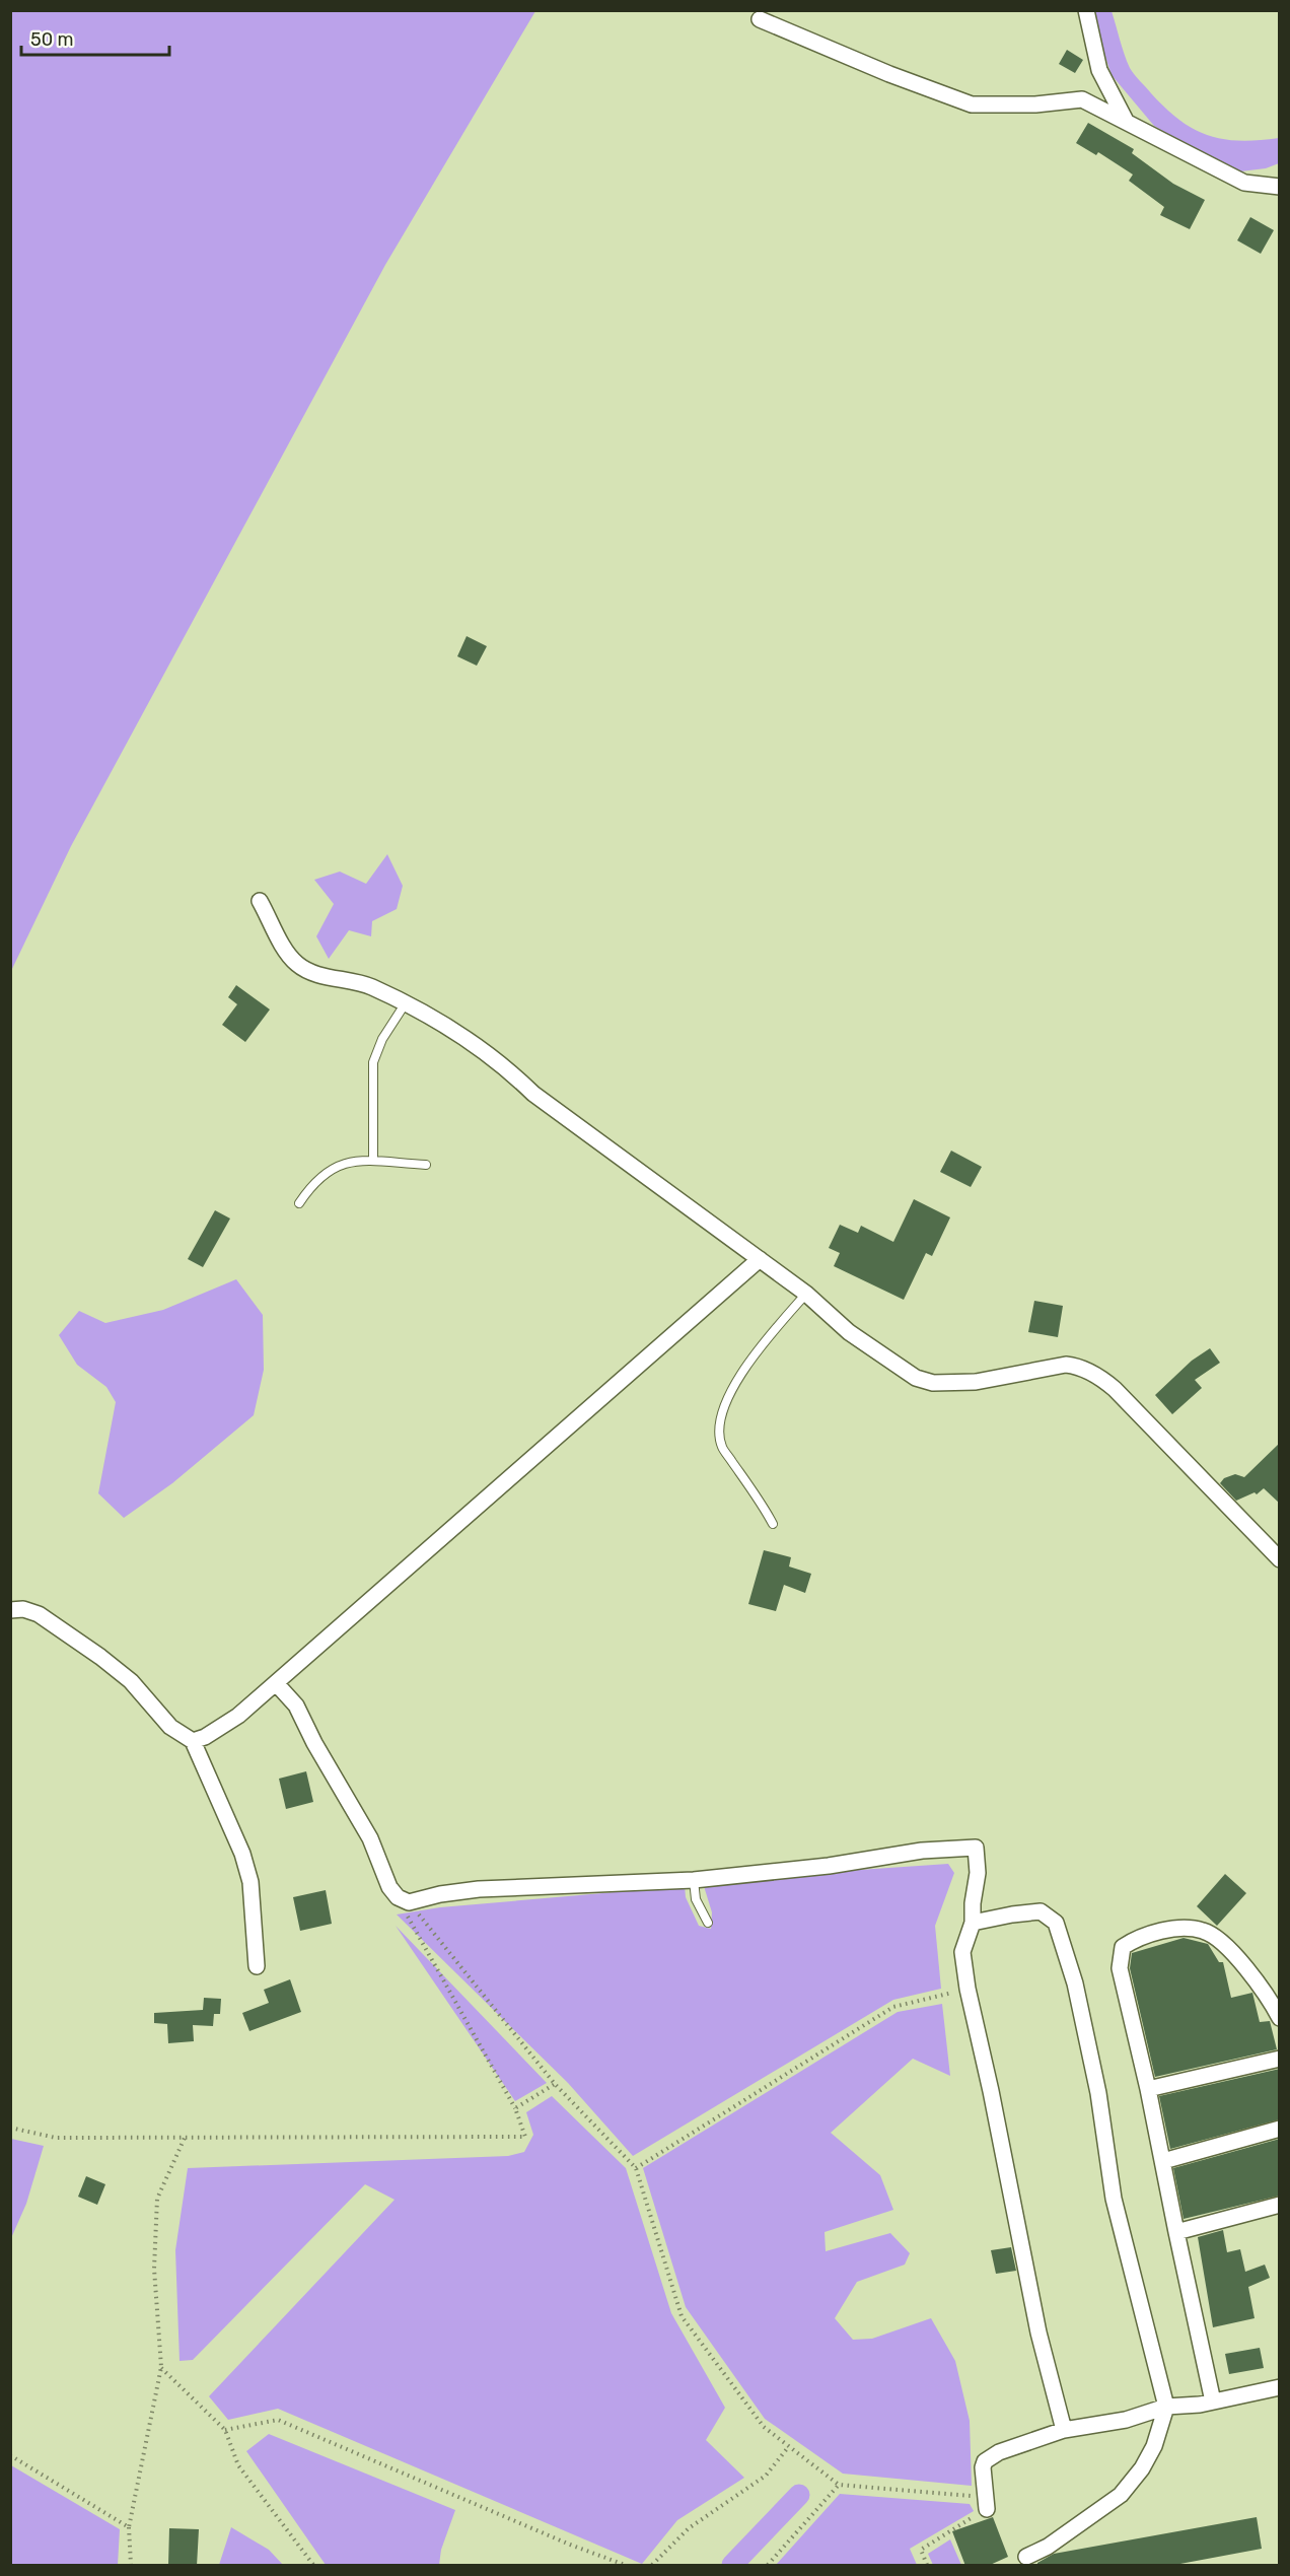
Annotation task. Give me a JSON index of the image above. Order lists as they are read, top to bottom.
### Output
{
  "scale_bar": "50 m"
}
